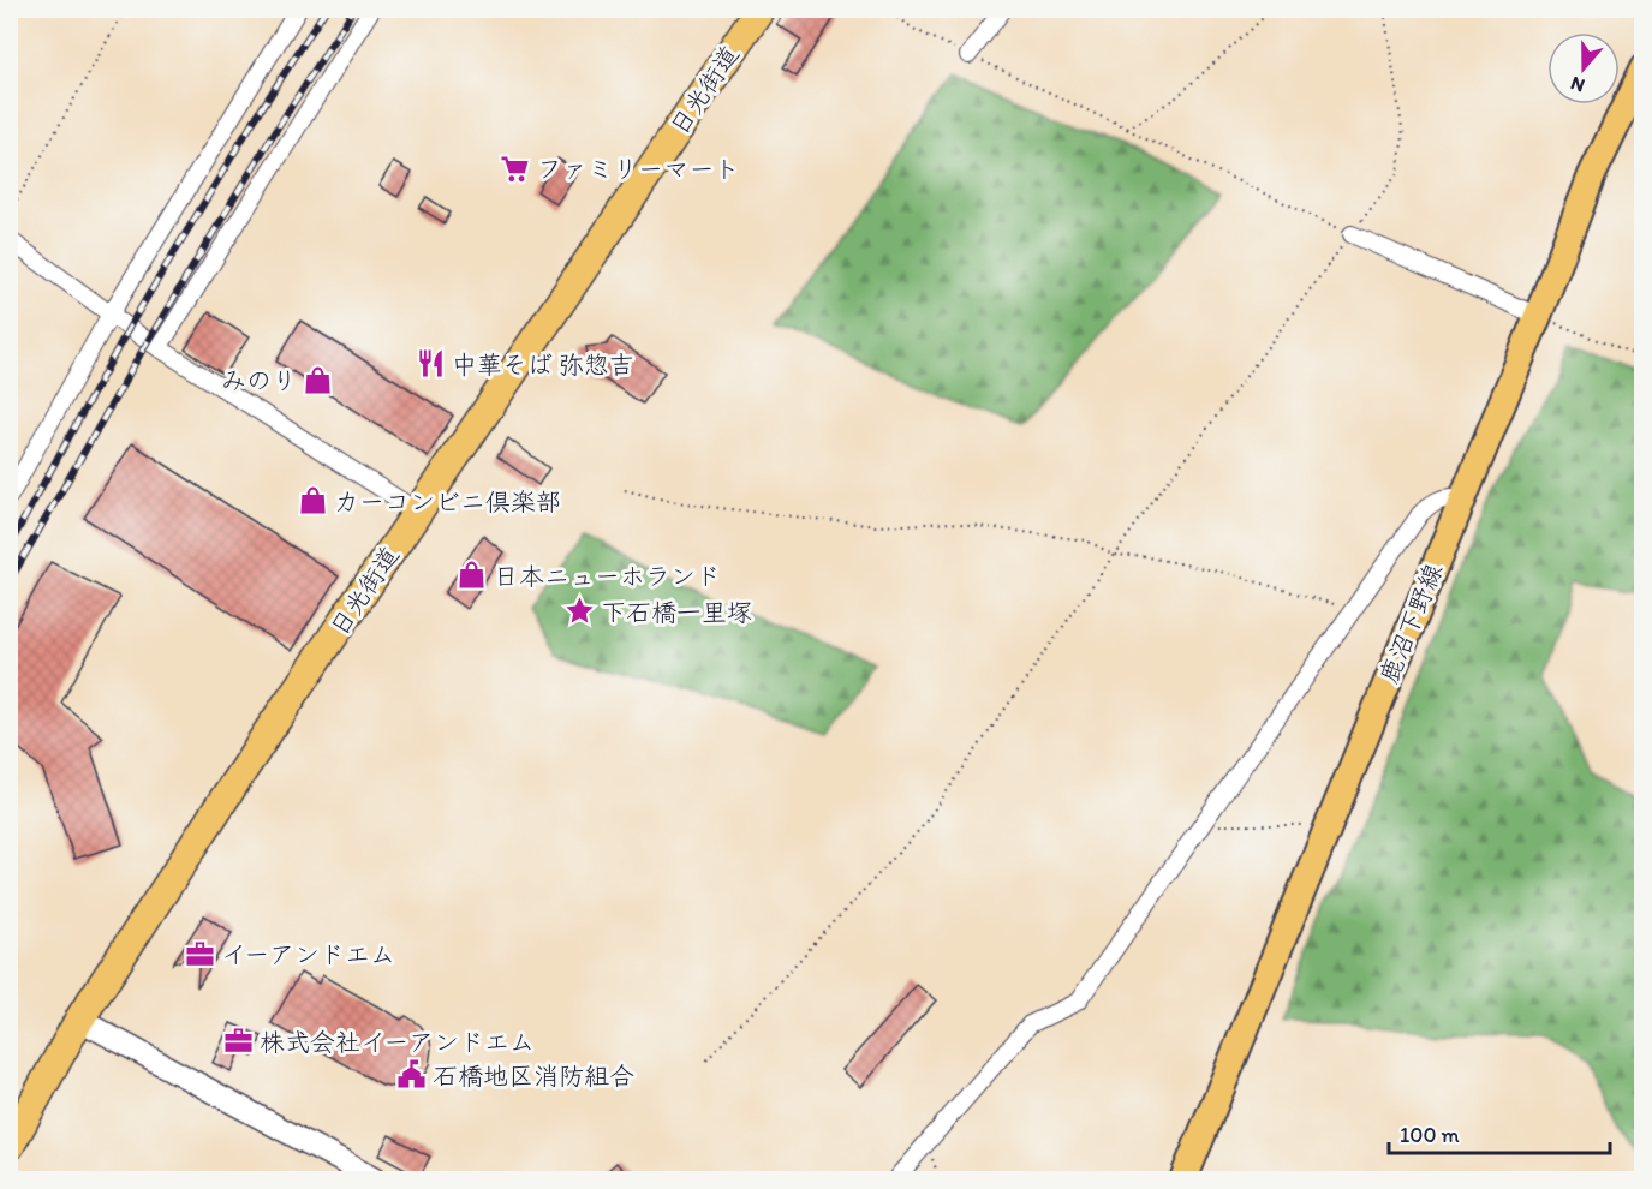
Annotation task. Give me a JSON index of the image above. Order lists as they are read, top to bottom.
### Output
{
  "streets": {
    "highway": ["日光街道"],
    "main road": ["鹿沼下野線"]
  },
  "places": {
    "supermarket": ["ファミリーマート"],
    "restaurant": ["中華そば 弥惣吉"],
    "shop": ["みのり", "カーコンビニ倶楽部", "日本ニューホランド"],
    "place": ["下石橋一里塚"],
    "office": ["イーアンドエム", "株式会社イーアンドエム"],
    "public building": ["石橋地区消防組合"]
  },
  "scale_bar": "100 m",
  "north": "bottom"
}
